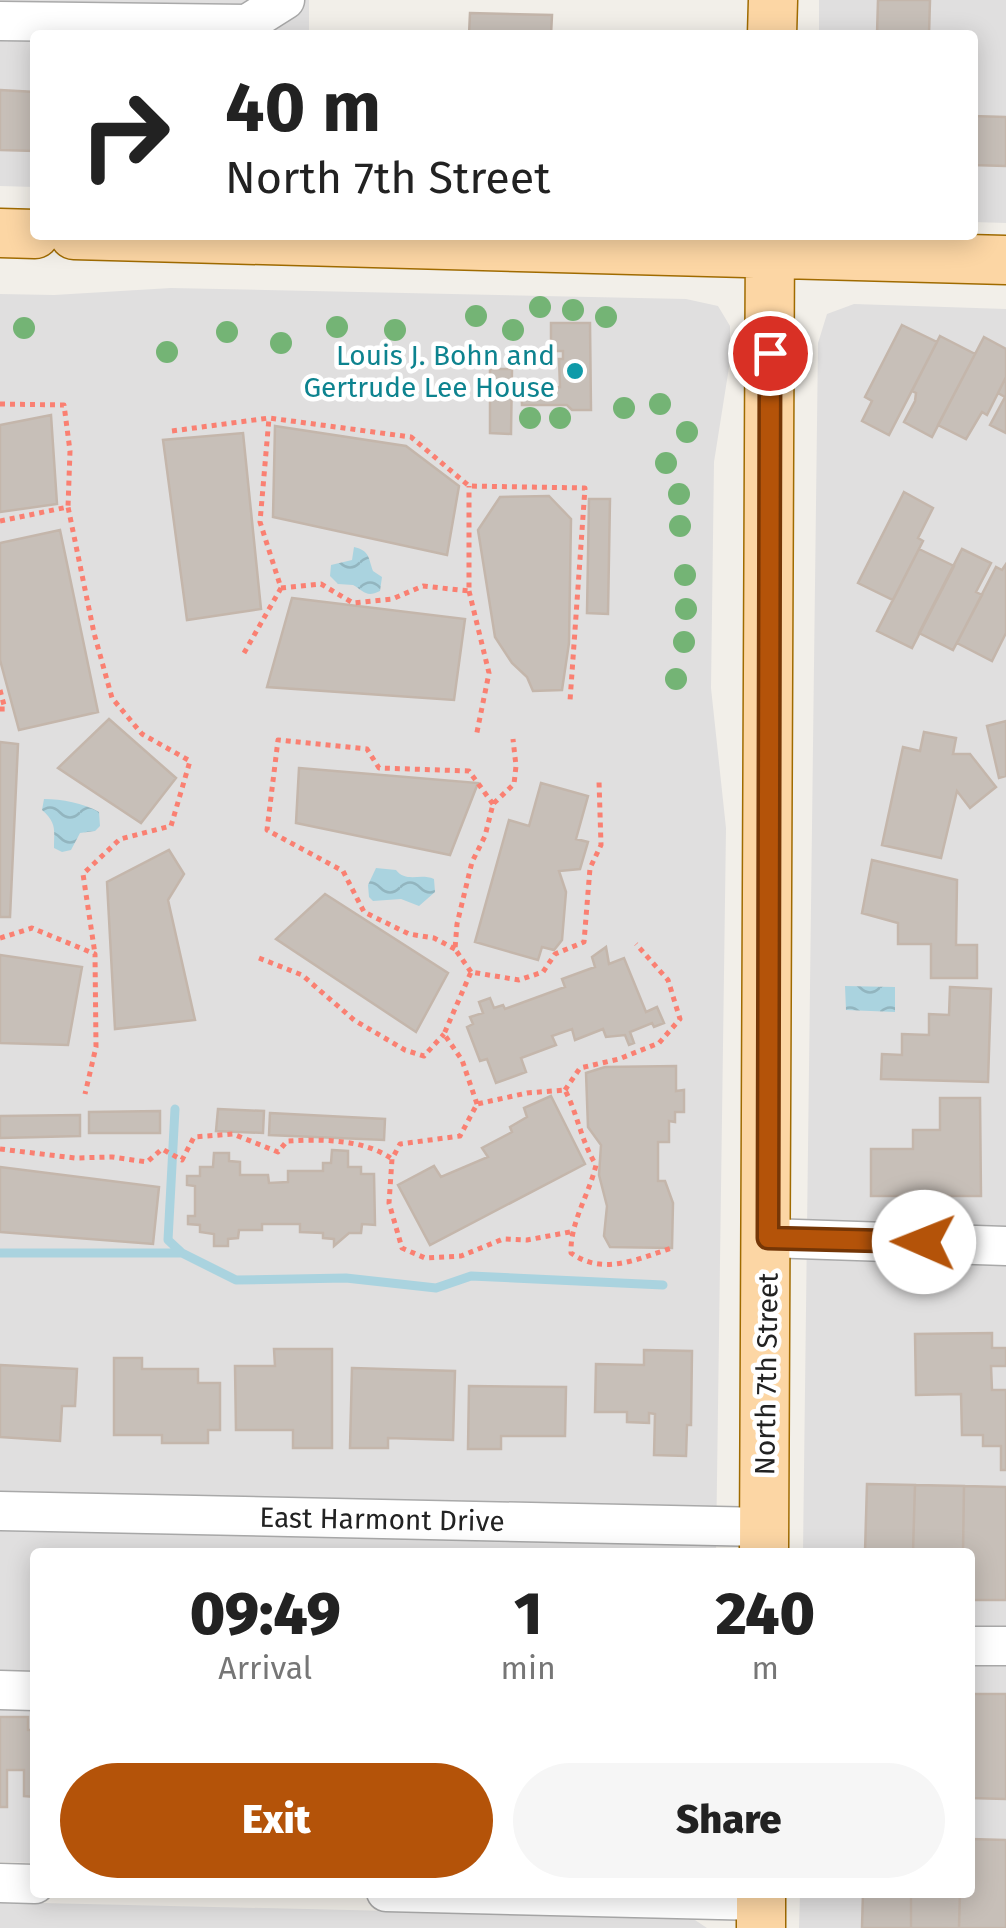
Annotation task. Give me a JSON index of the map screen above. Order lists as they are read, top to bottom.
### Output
{
  "streets": {
    "main road": ["North 7th Street"],
    "street": ["East Harmont Drive"]
  },
  "crossings": [
    ["North 7th Street", "East Harmont Drive"]
  ],
  "places": ["Louis J. Bohn and Gertrude Lee House"],
  "page": {
    "turn": ["40 m", "North 7th Street"],
    "eta": [
      "09:49",
      "Arrival",
      "1",
      "min",
      "240",
      "m"
    ],
    "buttons": ["Exit", "Share"]
  }
}
